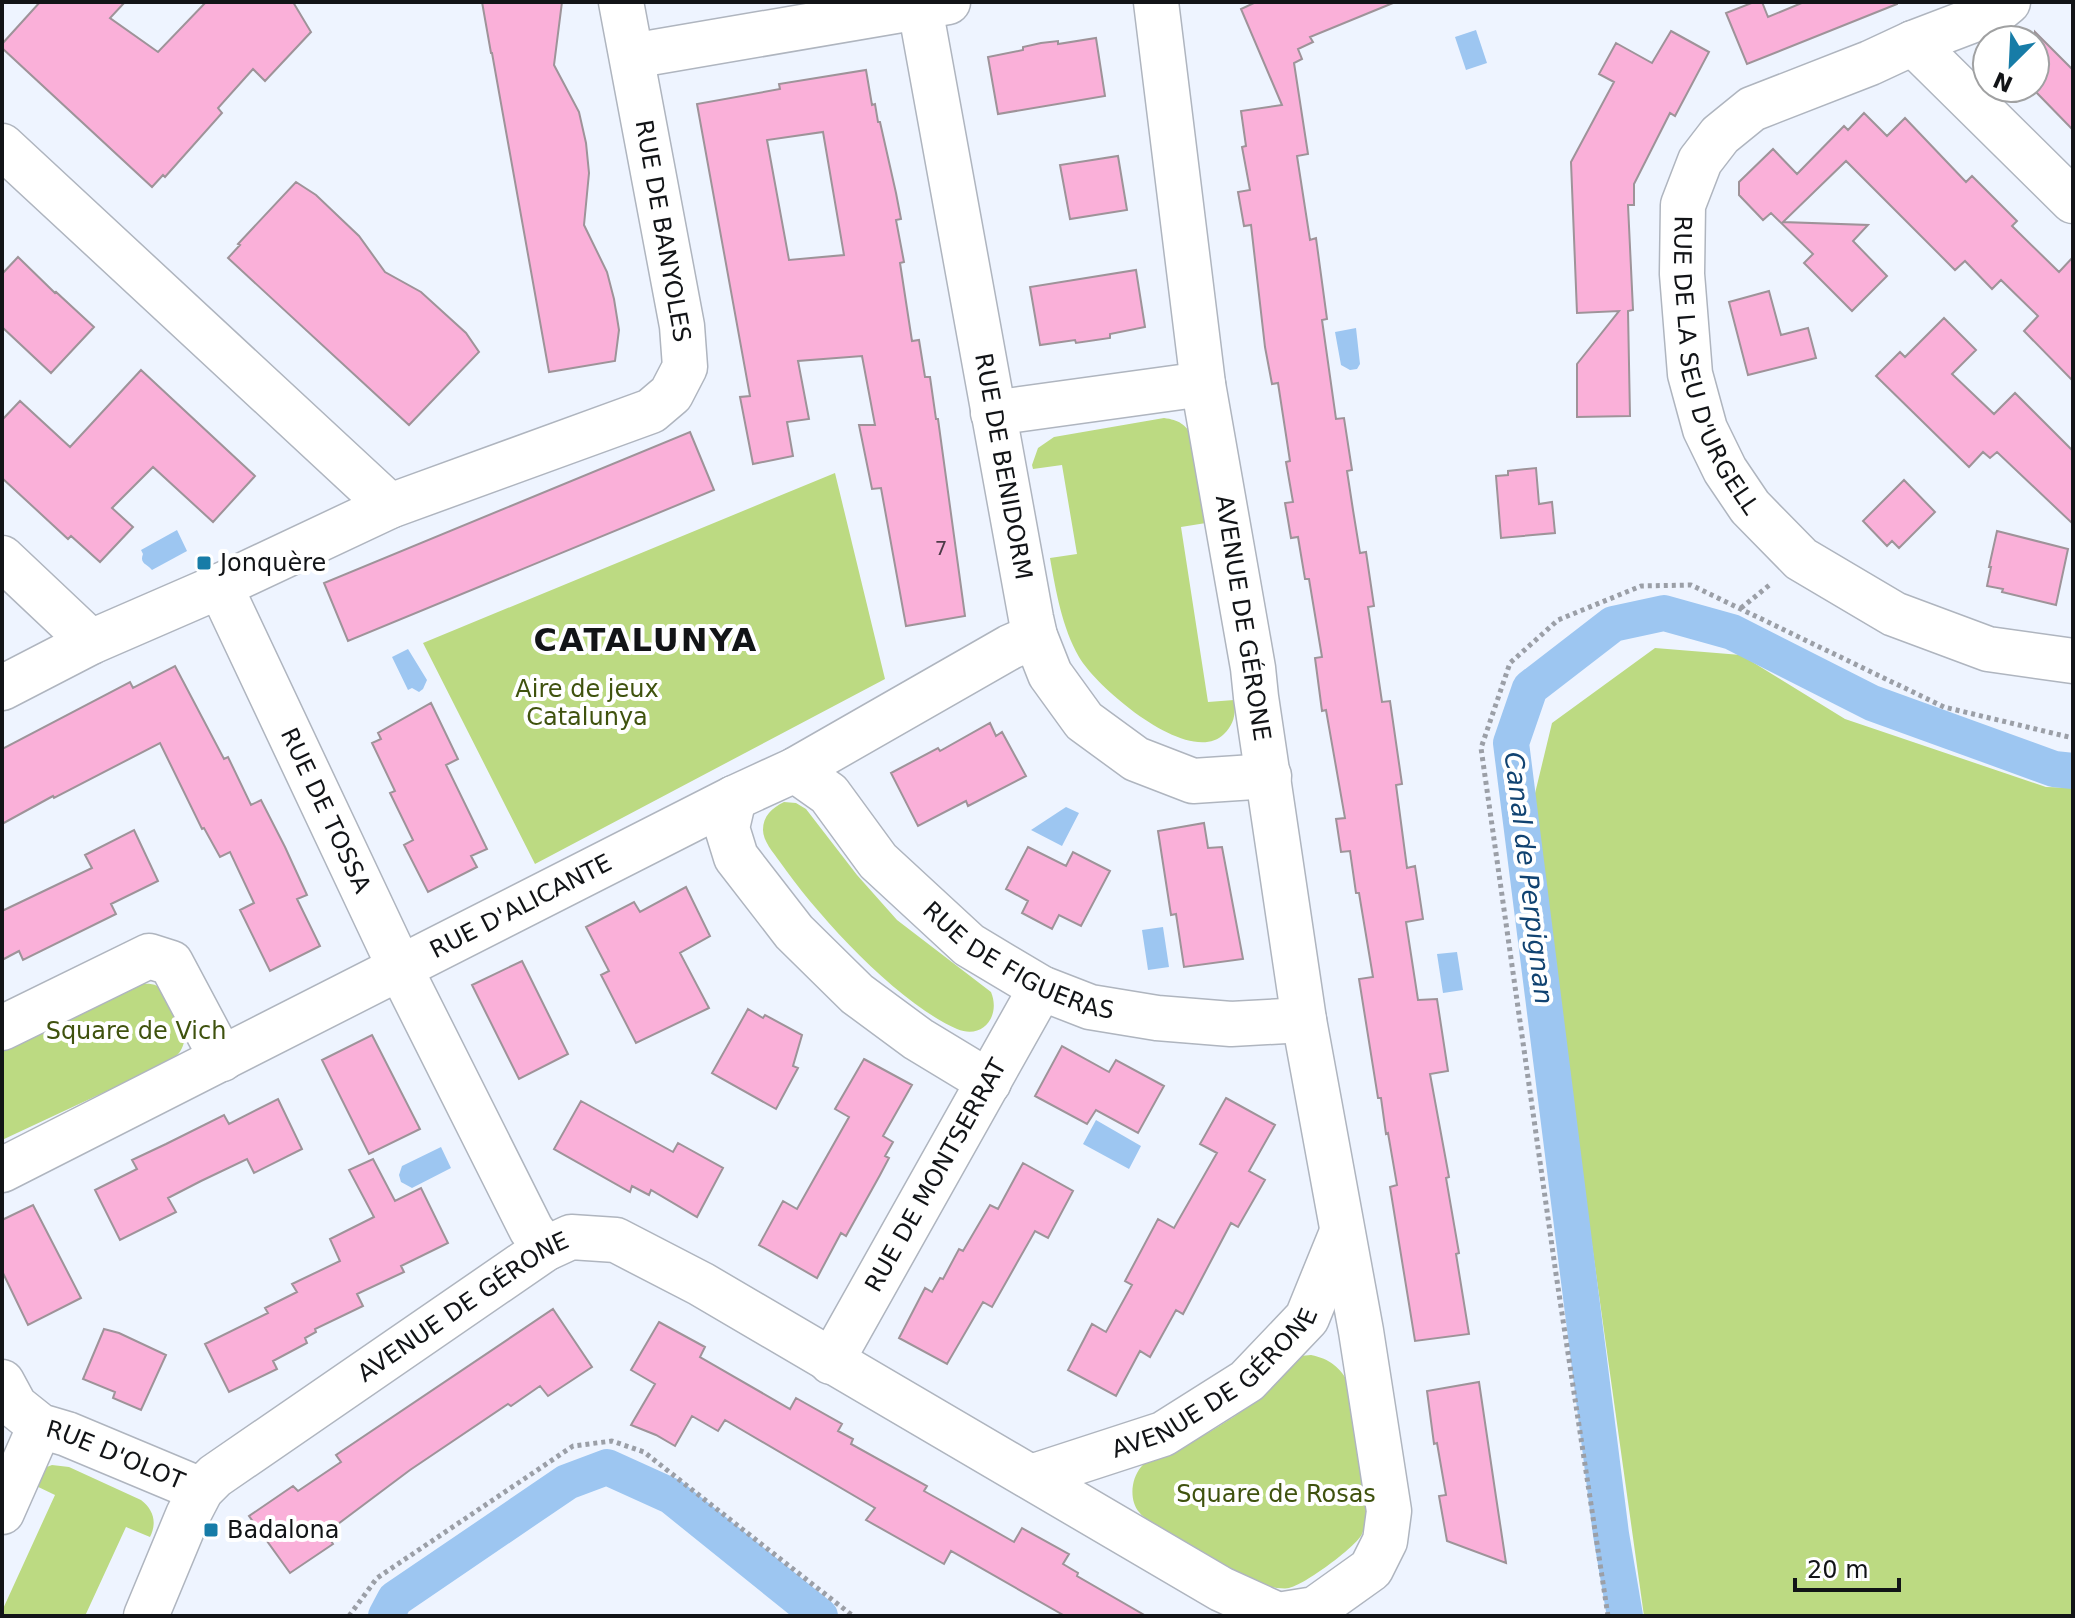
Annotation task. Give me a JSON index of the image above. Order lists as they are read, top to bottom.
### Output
{
  "streets": {
    "street": [
      "RUE DE BANYOLES",
      "RUE DE LA SEU D'URGELL",
      "RUE DE BENIDORM",
      "AVENUE DE GÉRONE",
      "RUE DE TOSSA",
      "RUE D'ALICANTE",
      "RUE DE FIGUERAS",
      "RUE DE MONTSERRAT",
      "RUE D'OLOT"
    ]
  },
  "crossings": [
    ["RUE DE BANYOLES", "RUE DE TOSSA"],
    ["RUE DE BENIDORM", "AVENUE DE GÉRONE"],
    ["RUE DE BENIDORM", "RUE D'ALICANTE"],
    ["AVENUE DE GÉRONE", "RUE DE TOSSA"],
    ["AVENUE DE GÉRONE", "RUE DE FIGUERAS"],
    ["AVENUE DE GÉRONE", "RUE DE MONTSERRAT"],
    ["AVENUE DE GÉRONE", "RUE D'OLOT"],
    ["RUE DE TOSSA", "RUE D'ALICANTE"],
    ["RUE D'ALICANTE", "RUE DE FIGUERAS"],
    ["RUE DE FIGUERAS", "RUE DE MONTSERRAT"]
  ],
  "districts": ["CATALUNYA"],
  "water": ["Canal de Perpignan"],
  "parks": ["Aire de jeux Catalunya", "Square de Vich", "Square de Rosas"],
  "places": {
    "transit": ["Jonquère", "Badalona"]
  },
  "house_numbers": ["7"],
  "scale_bar": "20 m",
  "north": "bottom left"
}
